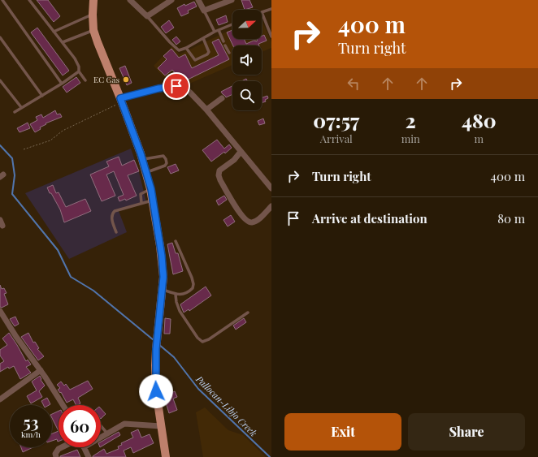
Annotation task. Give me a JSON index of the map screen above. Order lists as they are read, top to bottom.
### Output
{
  "water": ["Pallocan-Libjo Creek"],
  "places": ["EC Gas"],
  "north": "right",
  "page": {
    "turn": ["400 m", "Turn right"],
    "eta": [
      "07:57",
      "Arrival",
      "2",
      "min",
      "480",
      "m"
    ],
    "list": [
      {
        "name": "Turn right",
        "value": "400 m"
      },
      {
        "name": "Arrive at destination",
        "value": "80 m"
      }
    ],
    "speed": "53 km/h",
    "limit": "60",
    "buttons": ["Exit", "Share"]
  }
}
